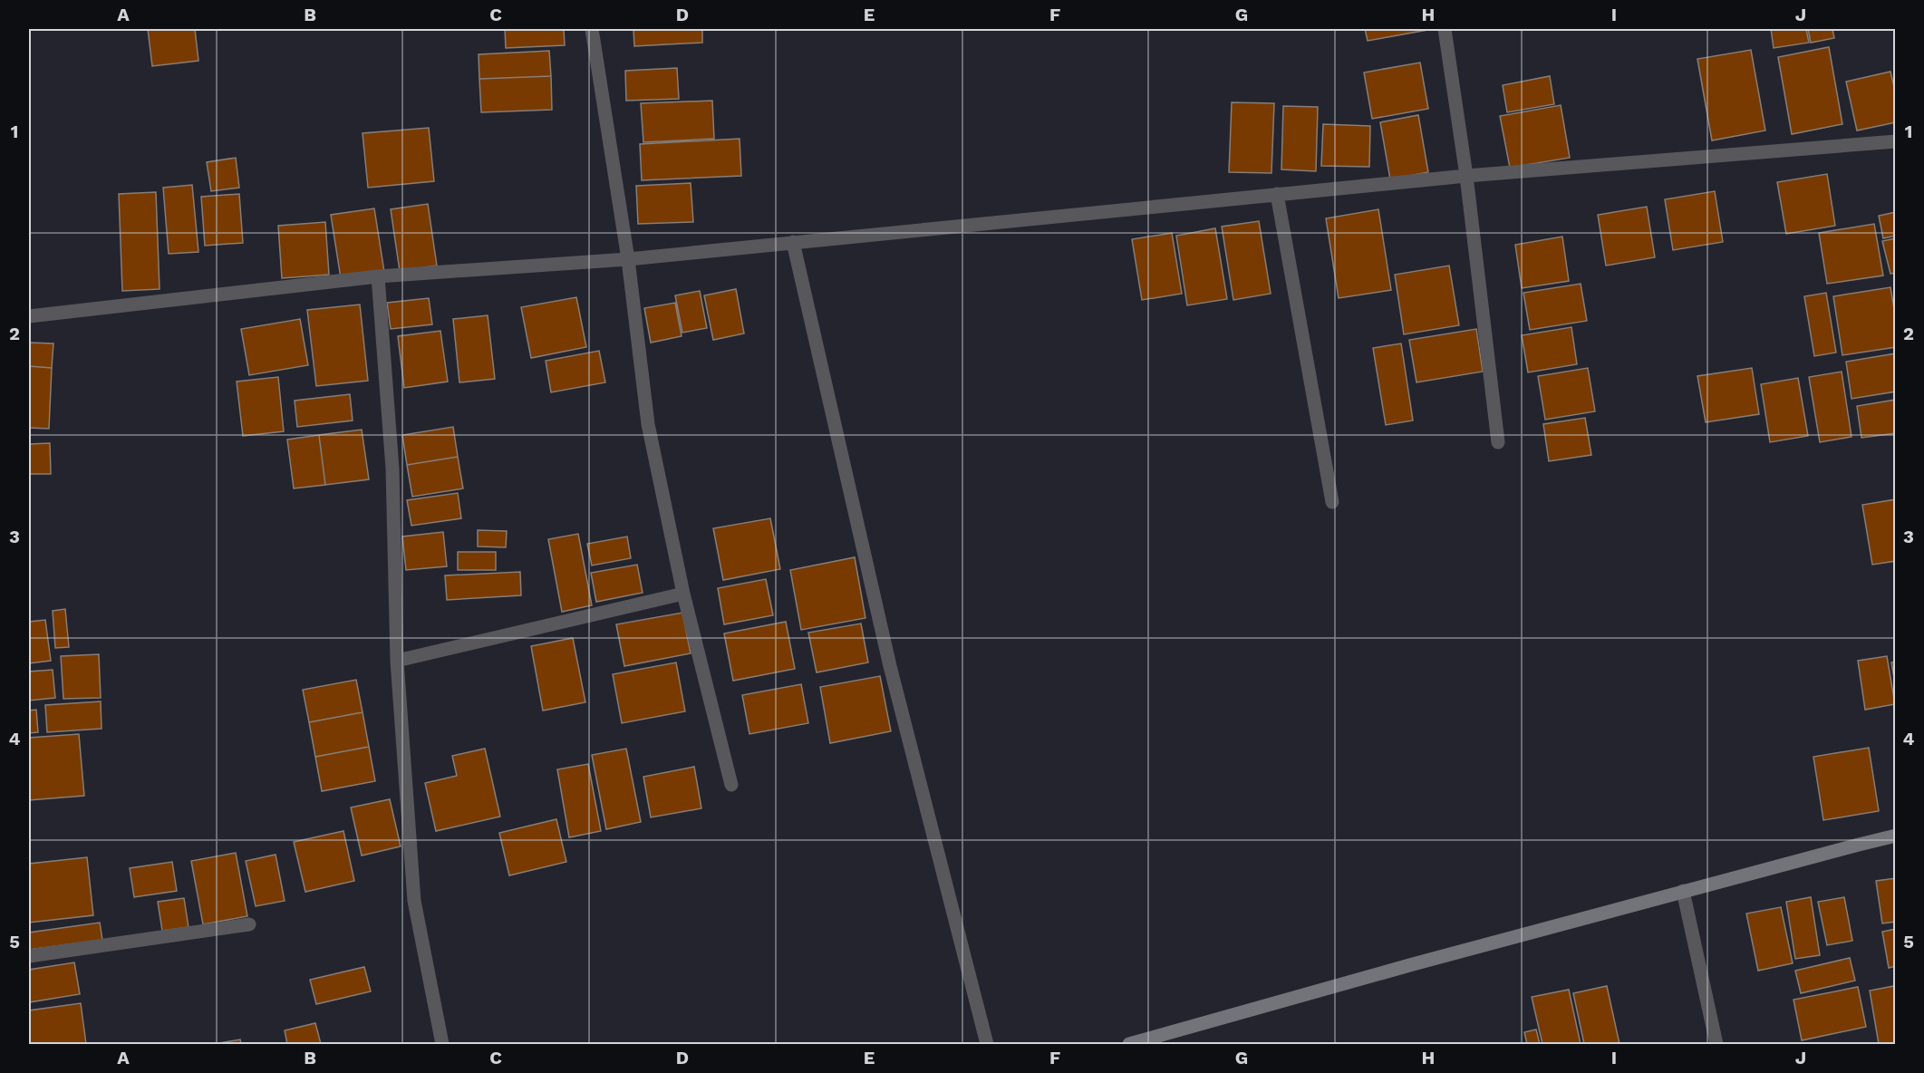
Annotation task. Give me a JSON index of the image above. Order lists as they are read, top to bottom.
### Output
{
  "grid": {
    "columns": [
      "A",
      "B",
      "C",
      "D",
      "E",
      "F",
      "G",
      "H",
      "I",
      "J"
    ],
    "rows": [
      "1",
      "2",
      "3",
      "4",
      "5"
    ]
  }
}
